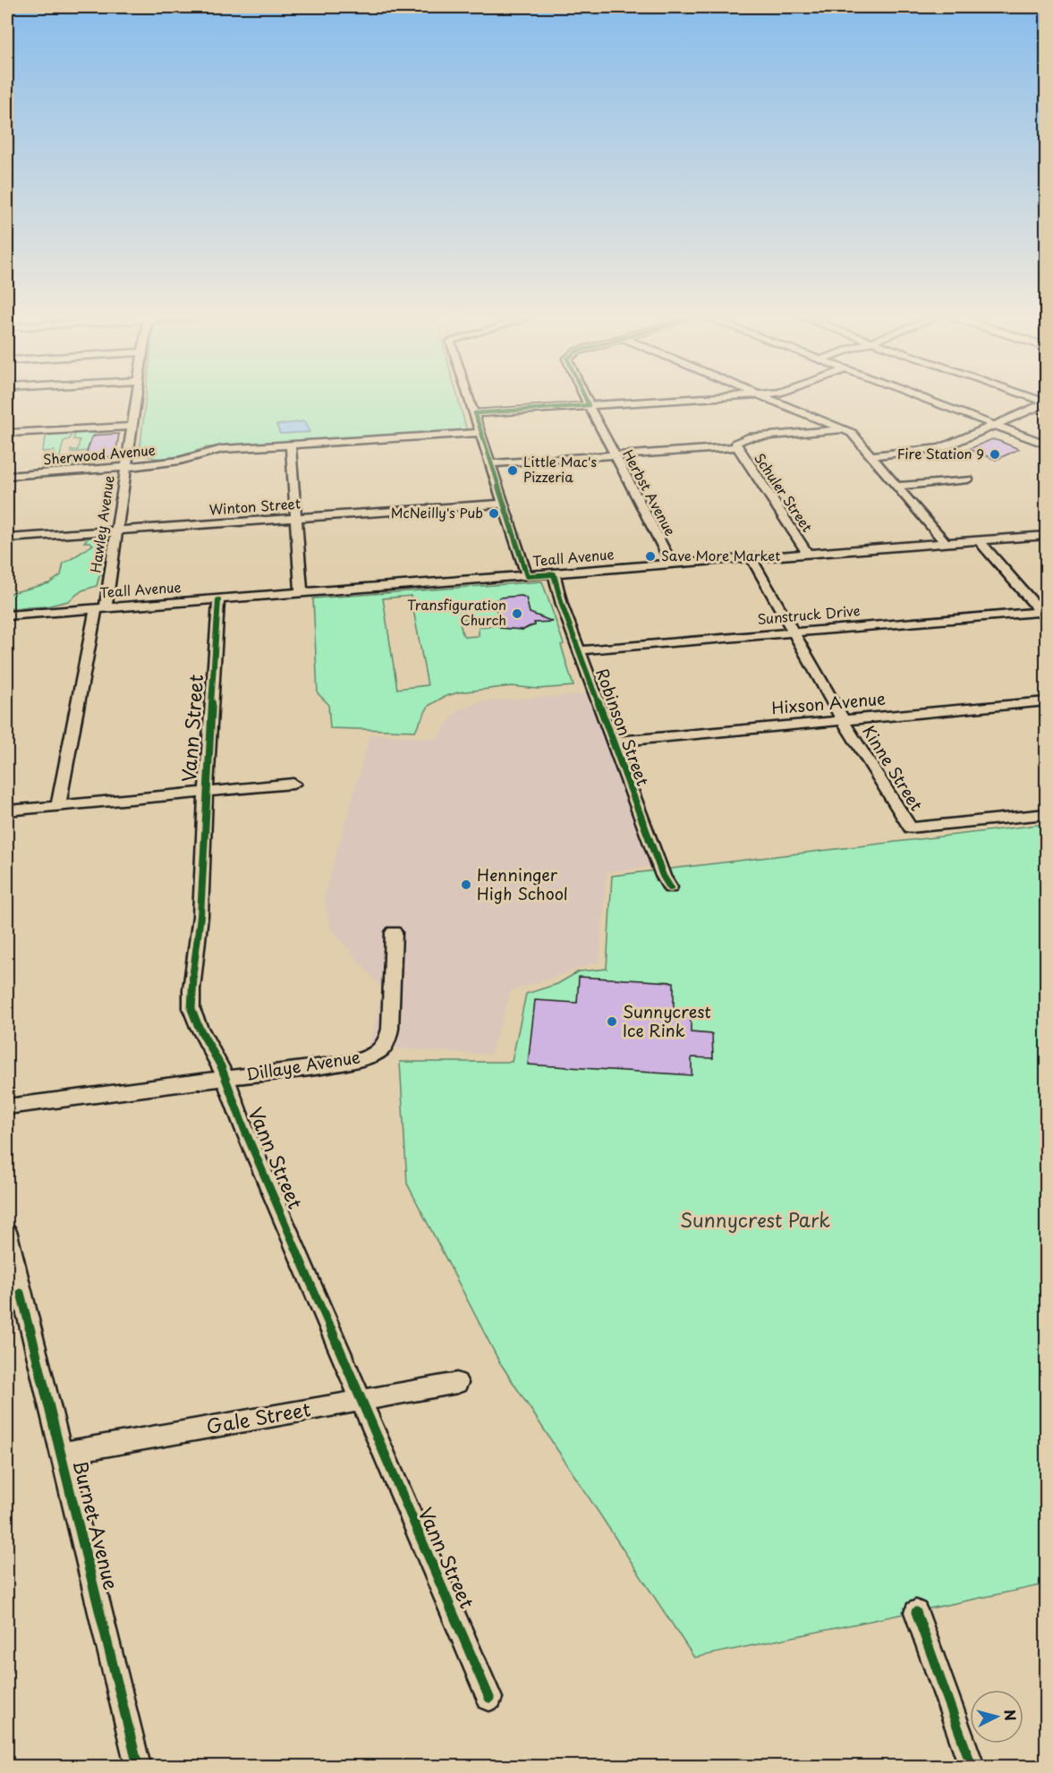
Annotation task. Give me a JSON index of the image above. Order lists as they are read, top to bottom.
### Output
{
  "streets": {
    "street": [
      "Sherwood Avenue",
      "Herbst Avenue",
      "Schuler Street",
      "Winton Street",
      "Hawley Avenue",
      "Teall Avenue",
      "Sunstruck Drive",
      "Hixson Avenue",
      "Robinson Street",
      "Vann Street",
      "Kinne Street",
      "Dillaye Avenue",
      "Gale Street",
      "Burnet Avenue"
    ]
  },
  "crossings": [
    ["Sherwood Avenue", "Hawley Avenue"],
    ["Herbst Avenue", "Teall Avenue"],
    ["Schuler Street", "Teall Avenue"],
    ["Winton Street", "Hawley Avenue"],
    ["Hawley Avenue", "Teall Avenue"],
    ["Teall Avenue", "Robinson Street"],
    ["Teall Avenue", "Vann Street"],
    ["Teall Avenue", "Kinne Street"],
    ["Sunstruck Drive", "Robinson Street"],
    ["Sunstruck Drive", "Kinne Street"],
    ["Hixson Avenue", "Robinson Street"],
    ["Hixson Avenue", "Kinne Street"],
    ["Vann Street", "Dillaye Avenue"],
    ["Vann Street", "Gale Street"],
    ["Gale Street", "Burnet Avenue"]
  ],
  "parks": ["Sunnycrest Park"],
  "places": [
    "Fire Station 9",
    "Little Mac's Pizzeria",
    "McNeilly's Pub",
    "Save More Market",
    "Transfiguration Church",
    "Henninger High School",
    "Sunnycrest Ice Rink"
  ],
  "north": "right"
}
